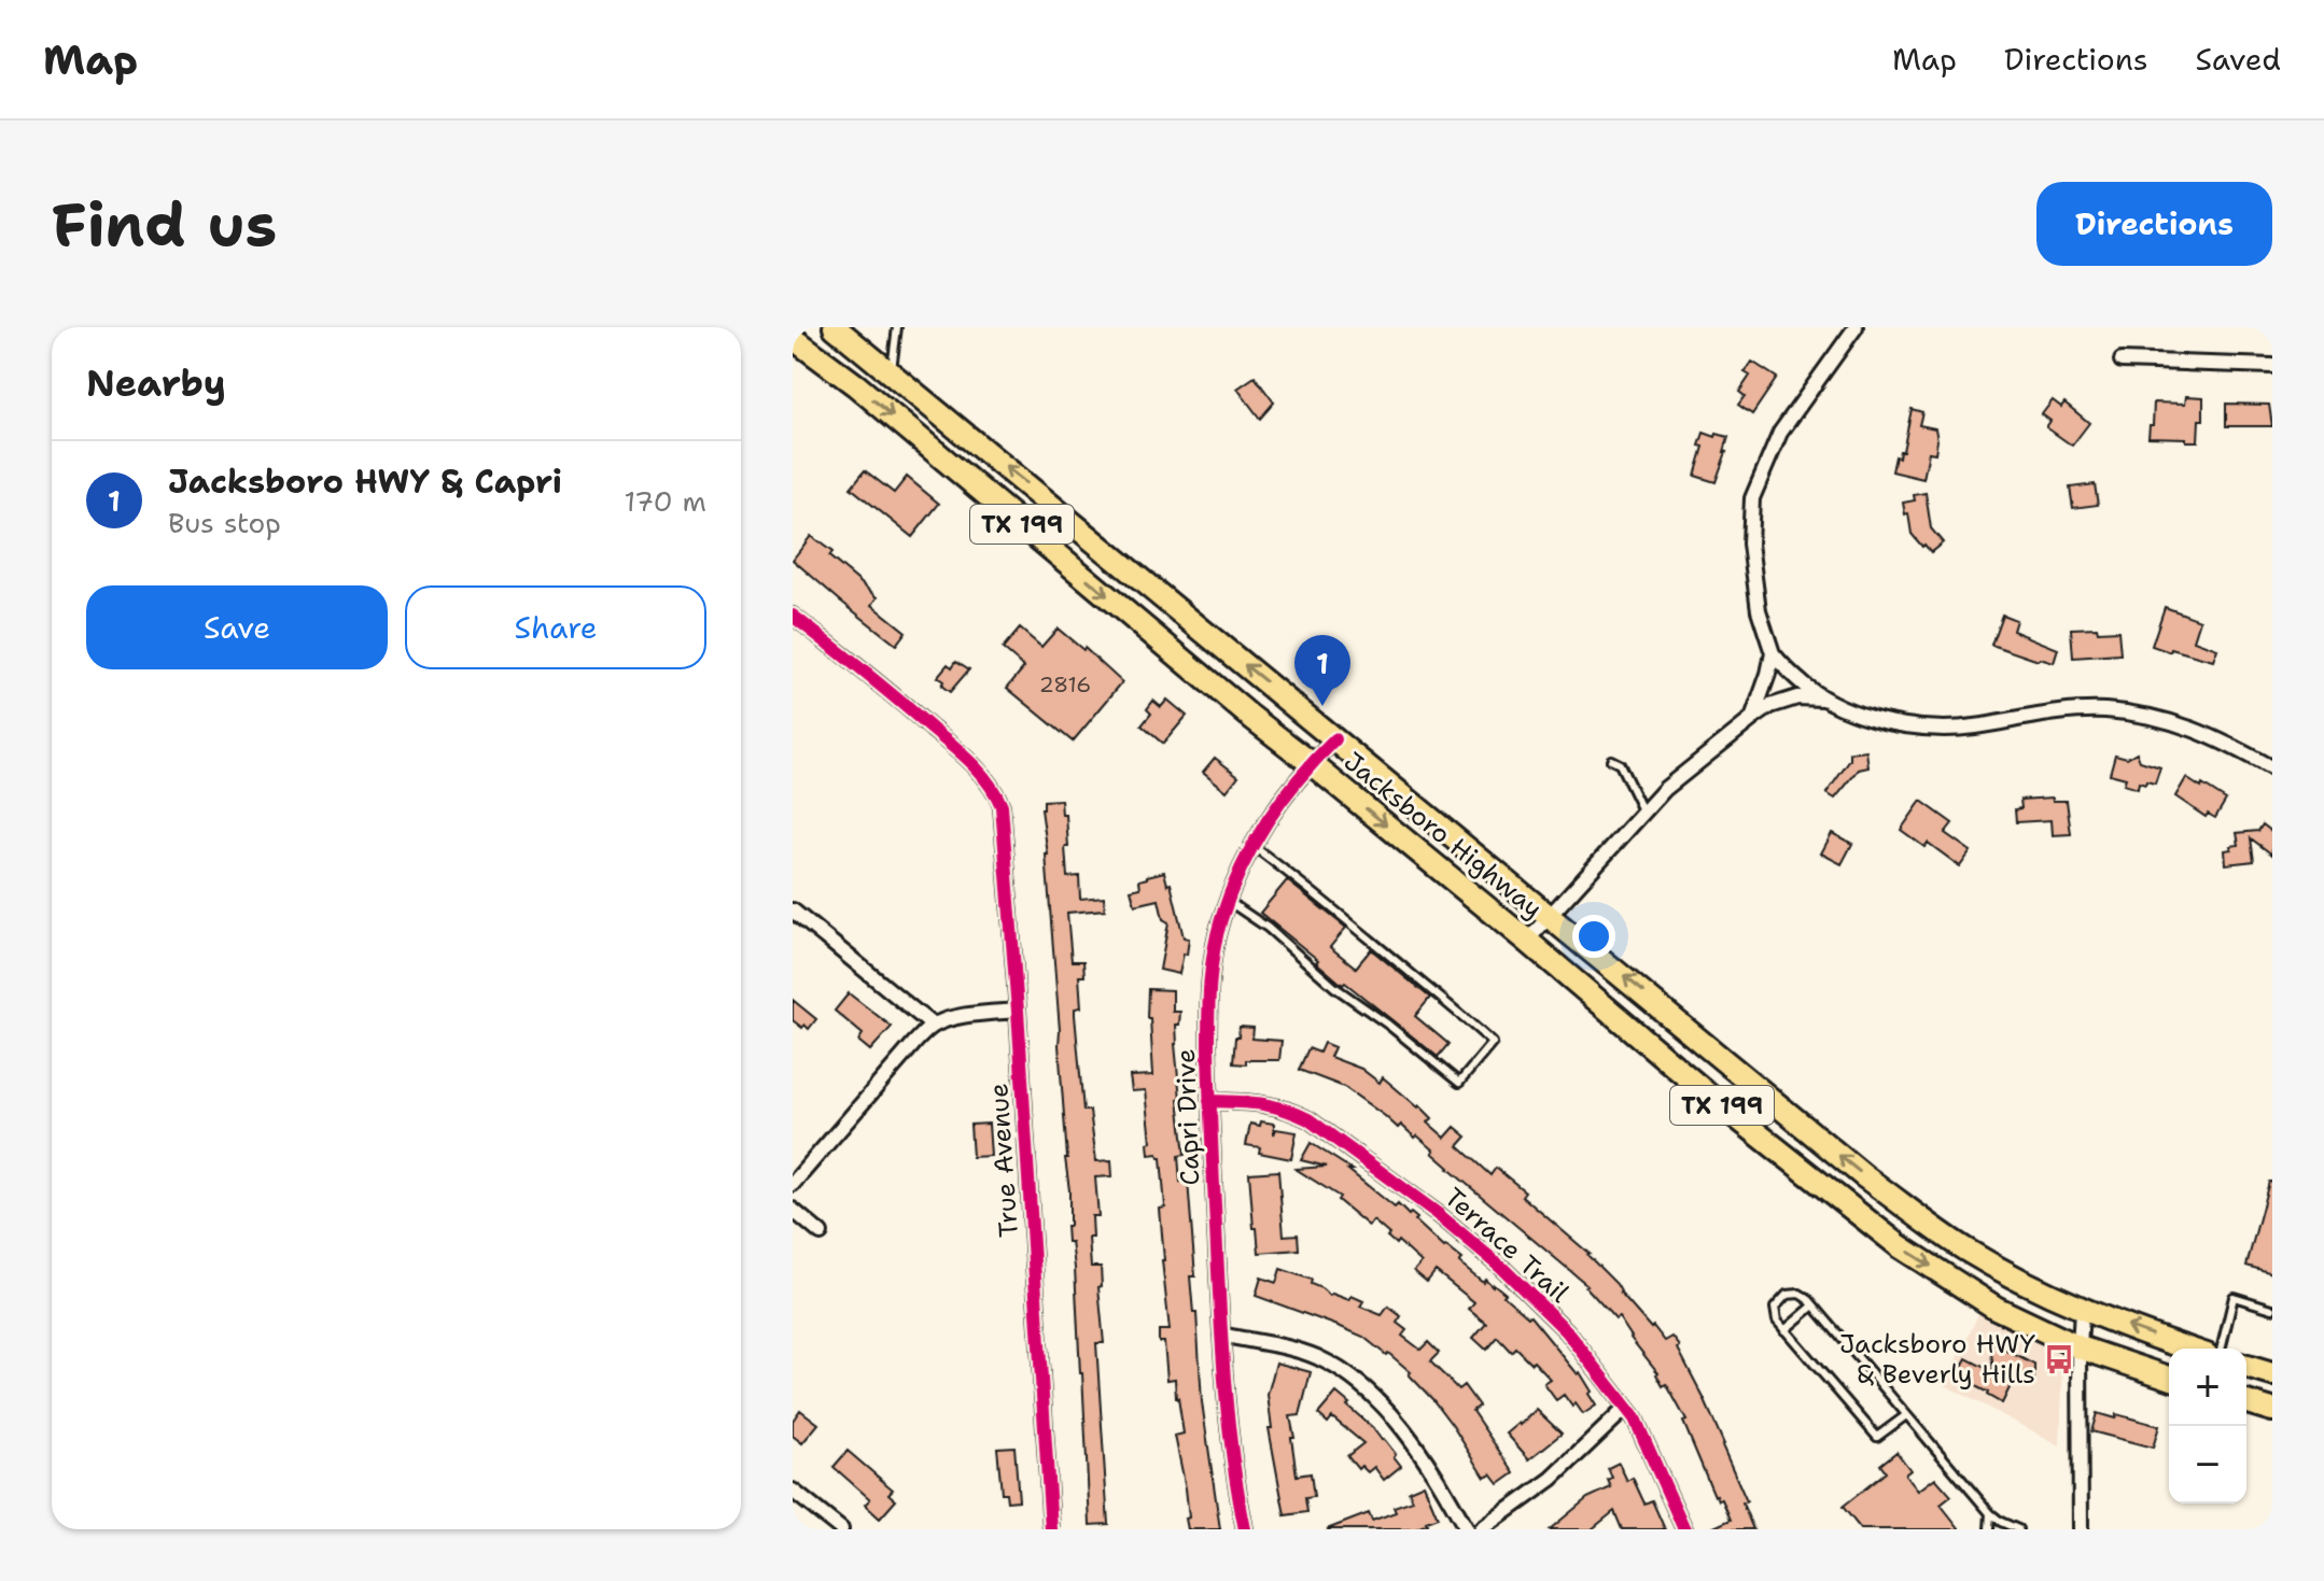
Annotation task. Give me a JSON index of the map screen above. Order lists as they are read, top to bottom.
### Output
{
  "streets": {
    "main road": ["TX 199", "Jacksboro Highway"],
    "street": ["Capri Drive", "True Avenue", "Terrace Trail"]
  },
  "crossings": [
    ["Jacksboro Highway", "Capri Drive"],
    ["Capri Drive", "Terrace Trail"]
  ],
  "places": {
    "bus stop": ["Jacksboro HWY & Beverly Hills"]
  },
  "house_numbers": ["2816"],
  "page": {
    "header": "Map",
    "nav": ["Map", "Directions", "Saved"],
    "buttons": [
      "Directions",
      ["Save", "Share"]
    ],
    "title": "Find us",
    "heading": "Nearby",
    "list": [
      {
        "mark": "1",
        "name": "Jacksboro HWY & Capri",
        "note": "Bus stop",
        "value": "170 m"
      }
    ],
    "pins": "1",
    "map_buttons": ["+", "−"]
  }
}
